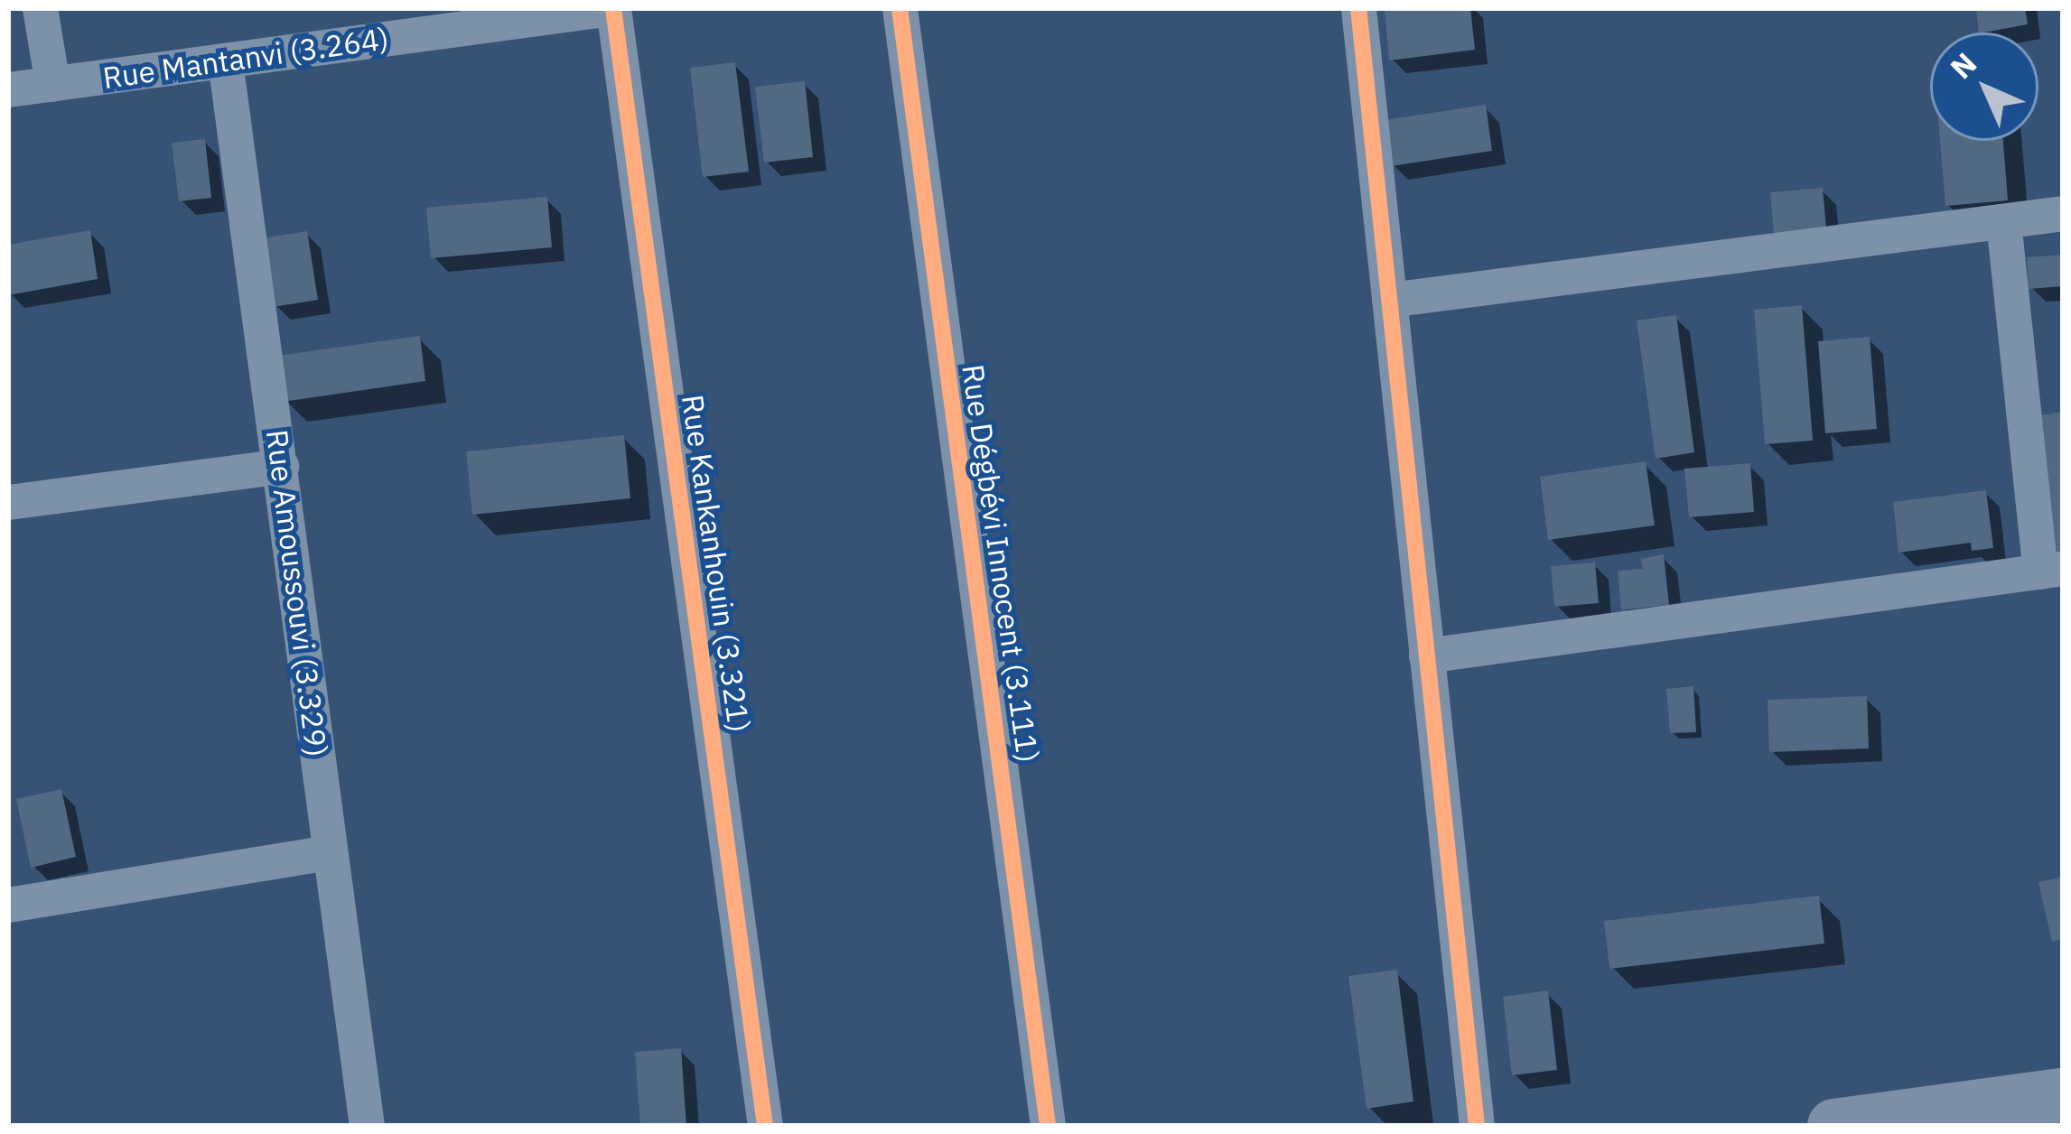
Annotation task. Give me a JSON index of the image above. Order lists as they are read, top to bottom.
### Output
{
  "streets": {
    "street": [
      "Rue Mantanvi (3.264)",
      "Rue Kankanhouin (3.321)",
      "Rue Dégbévi Innocent (3.111)",
      "Rue Amoussouvi (3.329)"
    ]
  },
  "crossings": [
    ["Rue Mantanvi (3.264)", "Rue Kankanhouin (3.321)"],
    ["Rue Mantanvi (3.264)", "Rue Amoussouvi (3.329)"]
  ],
  "north": "top left"
}
